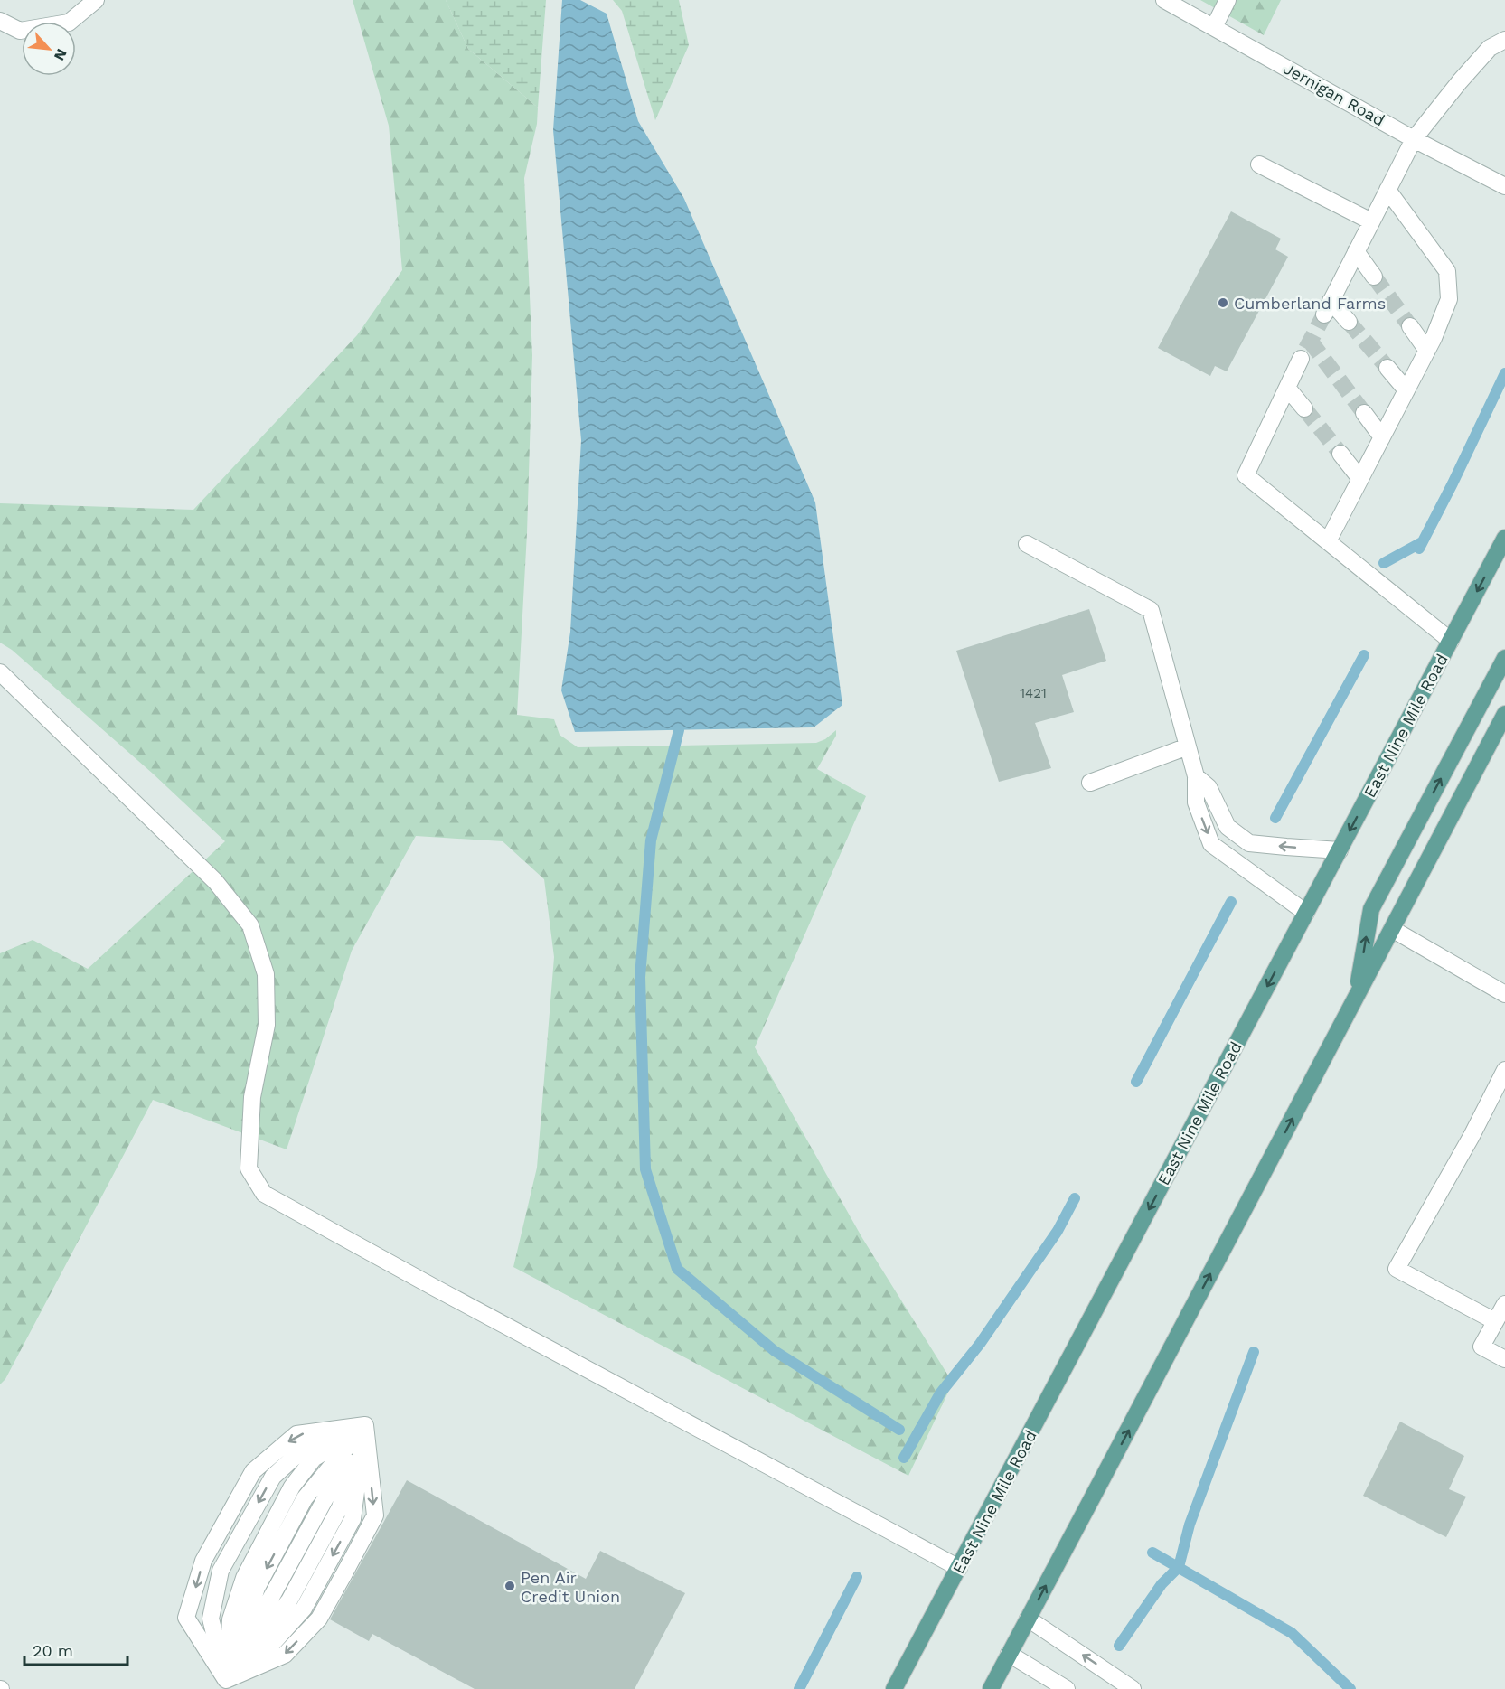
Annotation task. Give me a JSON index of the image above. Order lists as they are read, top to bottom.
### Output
{
  "streets": {
    "main road": ["East Nine Mile Road"],
    "street": ["Jernigan Road"]
  },
  "places": ["Cumberland Farms", "Pen Air Credit Union"],
  "house_numbers": ["1421"],
  "scale_bar": "20 m",
  "north": "bottom right"
}
